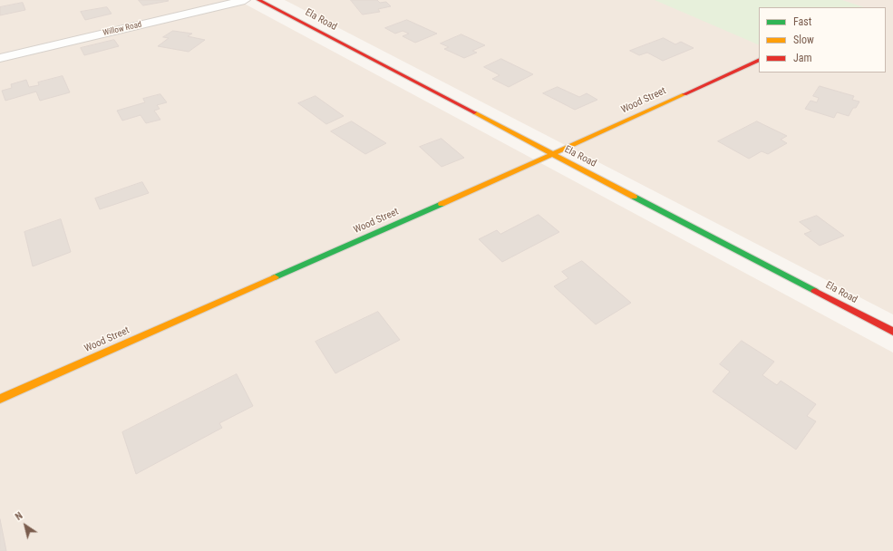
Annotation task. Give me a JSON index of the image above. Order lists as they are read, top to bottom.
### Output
{
  "streets": {
    "main road": ["Ela Road", "Wood Street"],
    "street": ["Willow Road"]
  },
  "crossings": [
    ["Ela Road", "Wood Street"]
  ],
  "legend": ["Fast", "Slow", "Jam"],
  "north": "top left"
}
